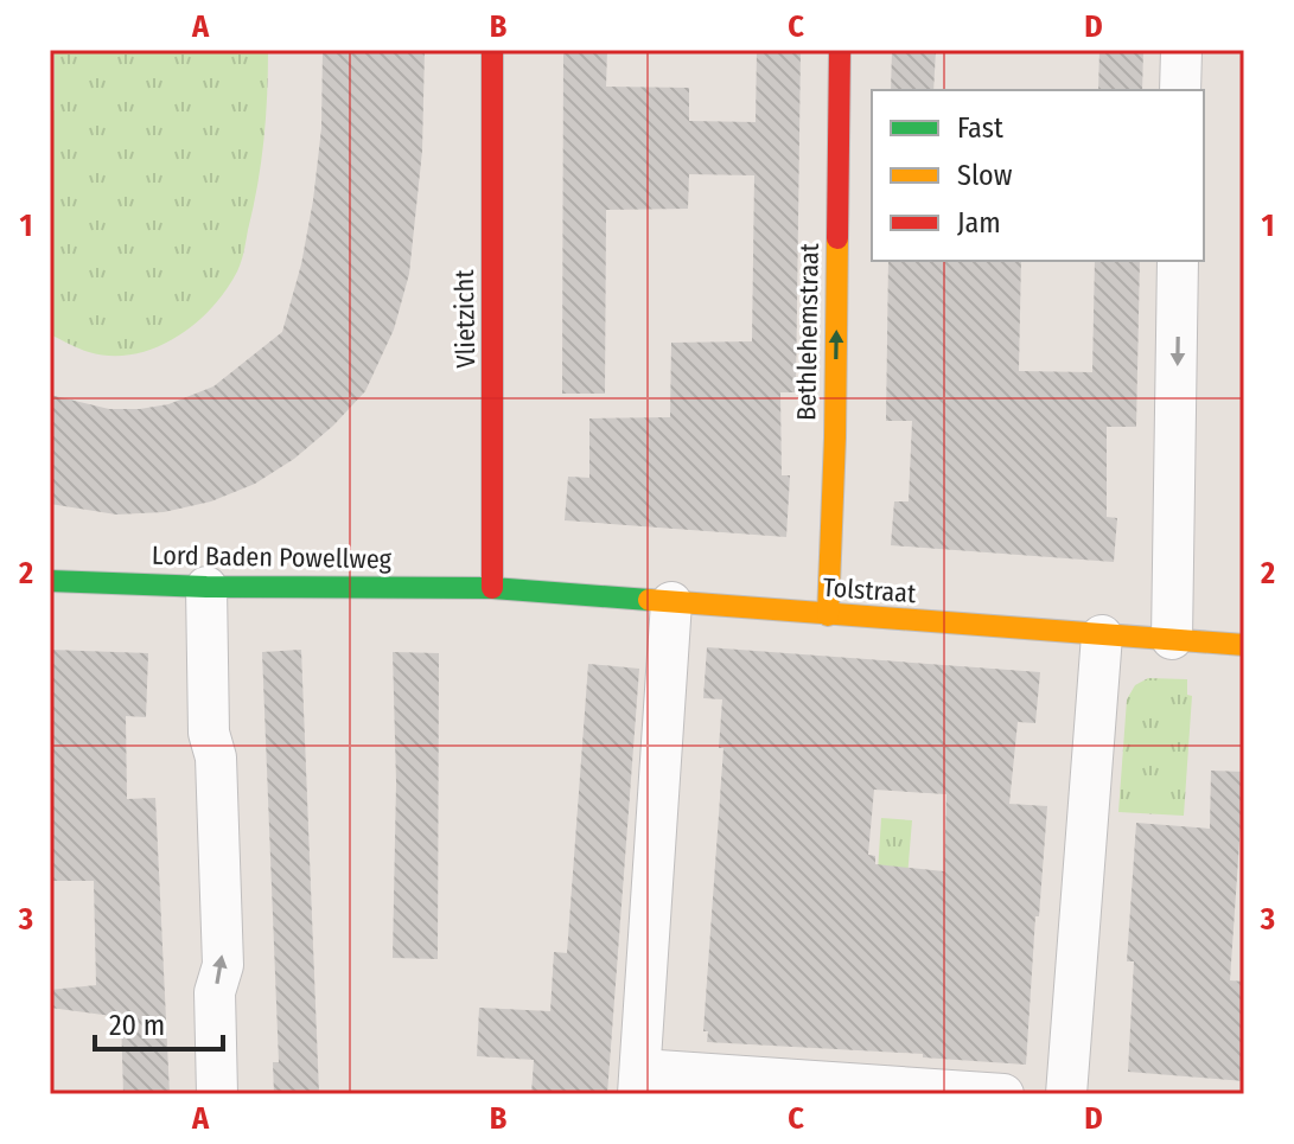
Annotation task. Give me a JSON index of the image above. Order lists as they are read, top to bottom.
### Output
{
  "streets": {
    "street": [
      "Vlietzicht",
      "Bethlehemstraat",
      "Lord Baden Powellweg",
      "Tolstraat"
    ]
  },
  "crossings": [
    ["Vlietzicht", "Lord Baden Powellweg"],
    ["Vlietzicht", "Tolstraat"],
    ["Bethlehemstraat", "Tolstraat"],
    ["Lord Baden Powellweg", "Tolstraat"]
  ],
  "one_way": ["Bethlehemstraat"],
  "legend": ["Fast", "Slow", "Jam"],
  "scale_bar": "20 m",
  "grid": {
    "columns": [
      "A",
      "B",
      "C",
      "D"
    ],
    "rows": ["1", "2", "3"]
  }
}
